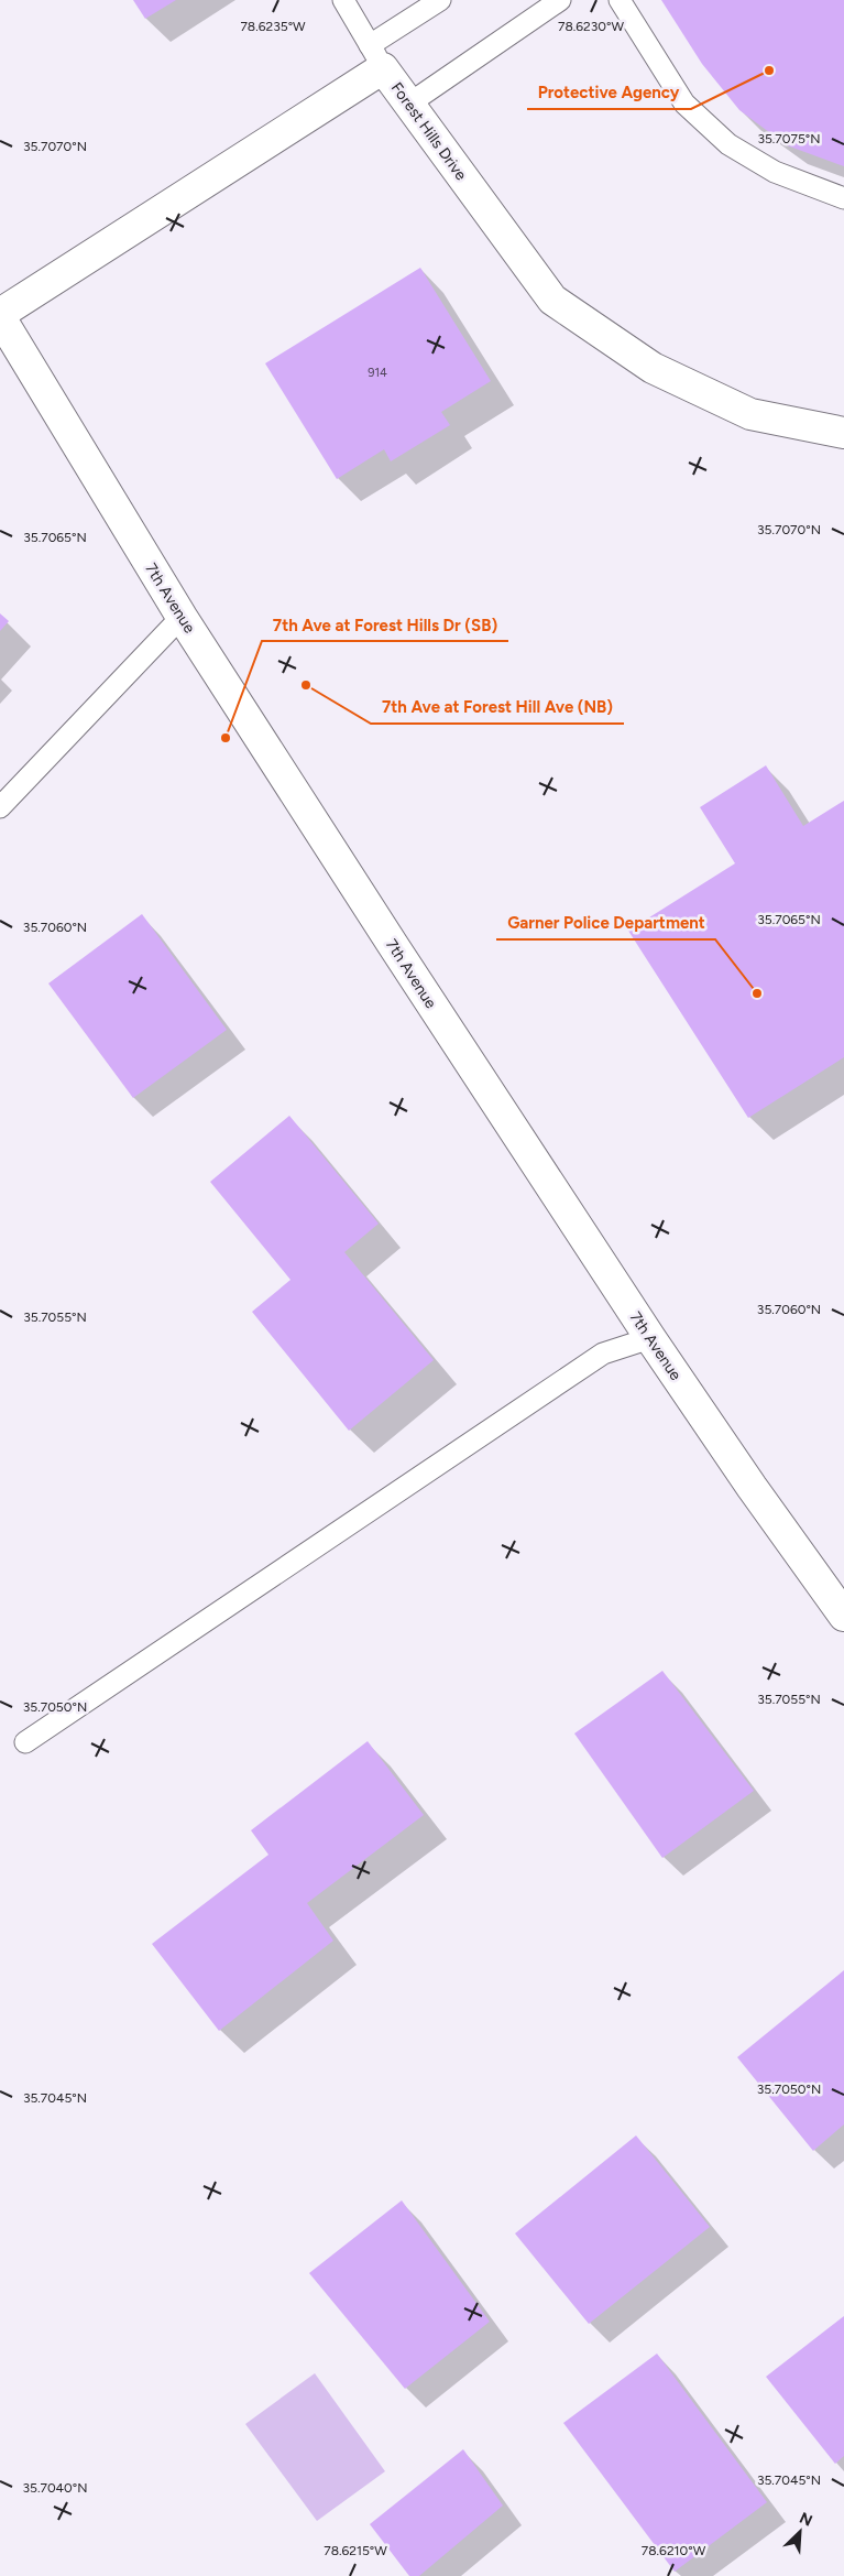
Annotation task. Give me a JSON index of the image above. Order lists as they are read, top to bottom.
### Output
{
  "streets": {
    "street": ["Forest Hills Drive", "7th Avenue"]
  },
  "crossings": [
    ["Forest Hills Drive", "7th Avenue"]
  ],
  "places": [
    "Protective Agency",
    "7th Ave at Forest Hill Ave (NB)",
    "7th Ave at Forest Hills Dr (SB)",
    "Garner Police Department"
  ],
  "house_numbers": ["914"],
  "north": "top right",
  "coordinates": [
    "78.6235°W",
    "78.6230°W",
    "35.7075°N",
    "35.7070°N",
    "35.7065°N",
    "35.7060°N",
    "35.7055°N",
    "35.7050°N",
    "35.7045°N",
    "35.7040°N",
    "78.6215°W",
    "78.6210°W"
  ]
}
